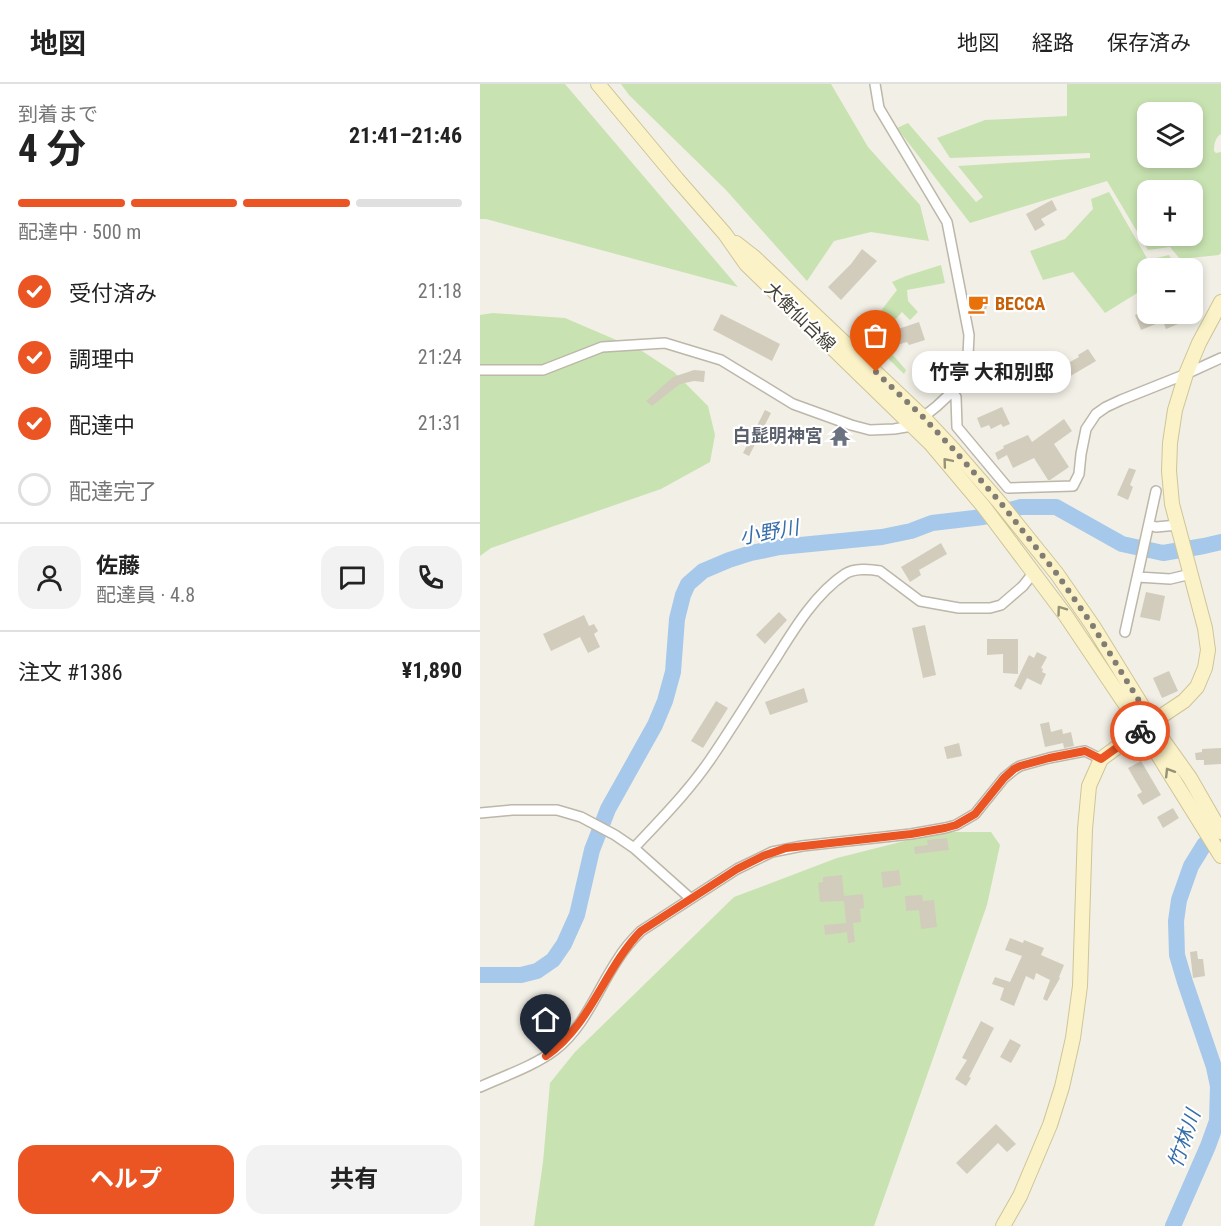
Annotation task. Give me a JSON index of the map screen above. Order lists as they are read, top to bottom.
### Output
{
  "streets": {
    "main road": ["大衡仙台線"]
  },
  "water": ["小野川", "竹林川"],
  "places": {
    "cafe": ["BECCA"],
    "other": ["竹亭 大和別邸"],
    "temple": ["白髭明神宮"]
  },
  "page": {
    "header": "地図",
    "nav": ["地図", "経路", "保存済み"],
    "heading": ["4 分", "到着まで", "21:41–21:46"],
    "panel": [
      "佐藤",
      "配達員 · 4.8",
      "注文 #1386",
      "¥1,890"
    ],
    "map_buttons": ["+", "−"],
    "bar": "配達中 · 500 m",
    "list": [
      ["受付済み", "21:18"],
      ["調理中", "21:24"],
      ["配達中", "21:31"],
      "配達完了"
    ],
    "bubble": "竹亭 大和別邸",
    "buttons": ["ヘルプ", "共有"]
  }
}
